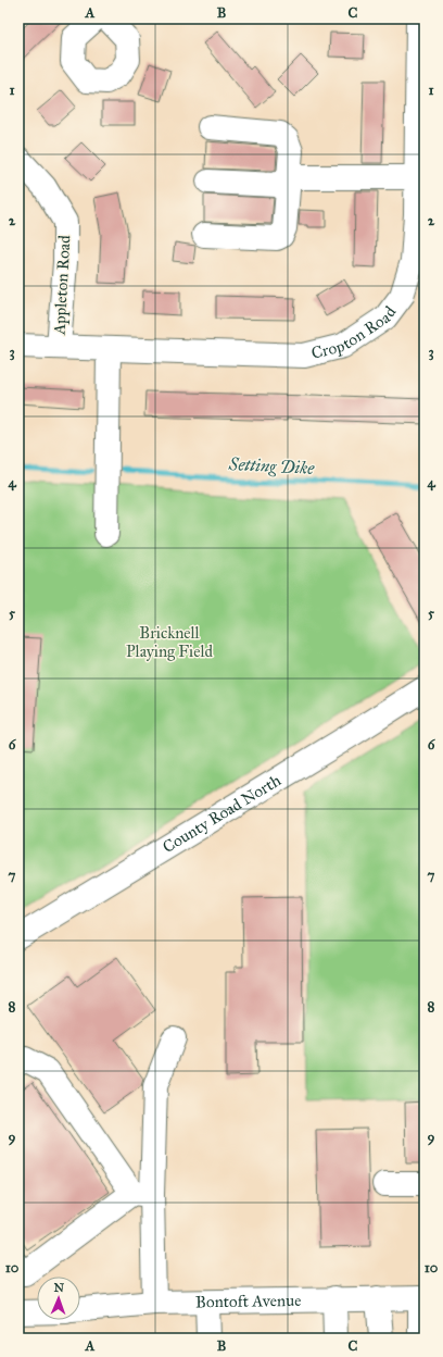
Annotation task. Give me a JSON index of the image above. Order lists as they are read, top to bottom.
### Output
{
  "streets": {
    "street": [
      "Appleton Road",
      "Cropton Road",
      "County Road North",
      "Bontoft Avenue"
    ]
  },
  "crossings": [
    ["Appleton Road", "Cropton Road"]
  ],
  "water": ["Setting Dike"],
  "parks": ["Bricknell Playing Field"],
  "north": "top",
  "grid": {
    "columns": ["A", "B", "C"],
    "rows": [
      "1",
      "2",
      "3",
      "4",
      "5",
      "6",
      "7",
      "8",
      "9",
      "10"
    ]
  }
}
